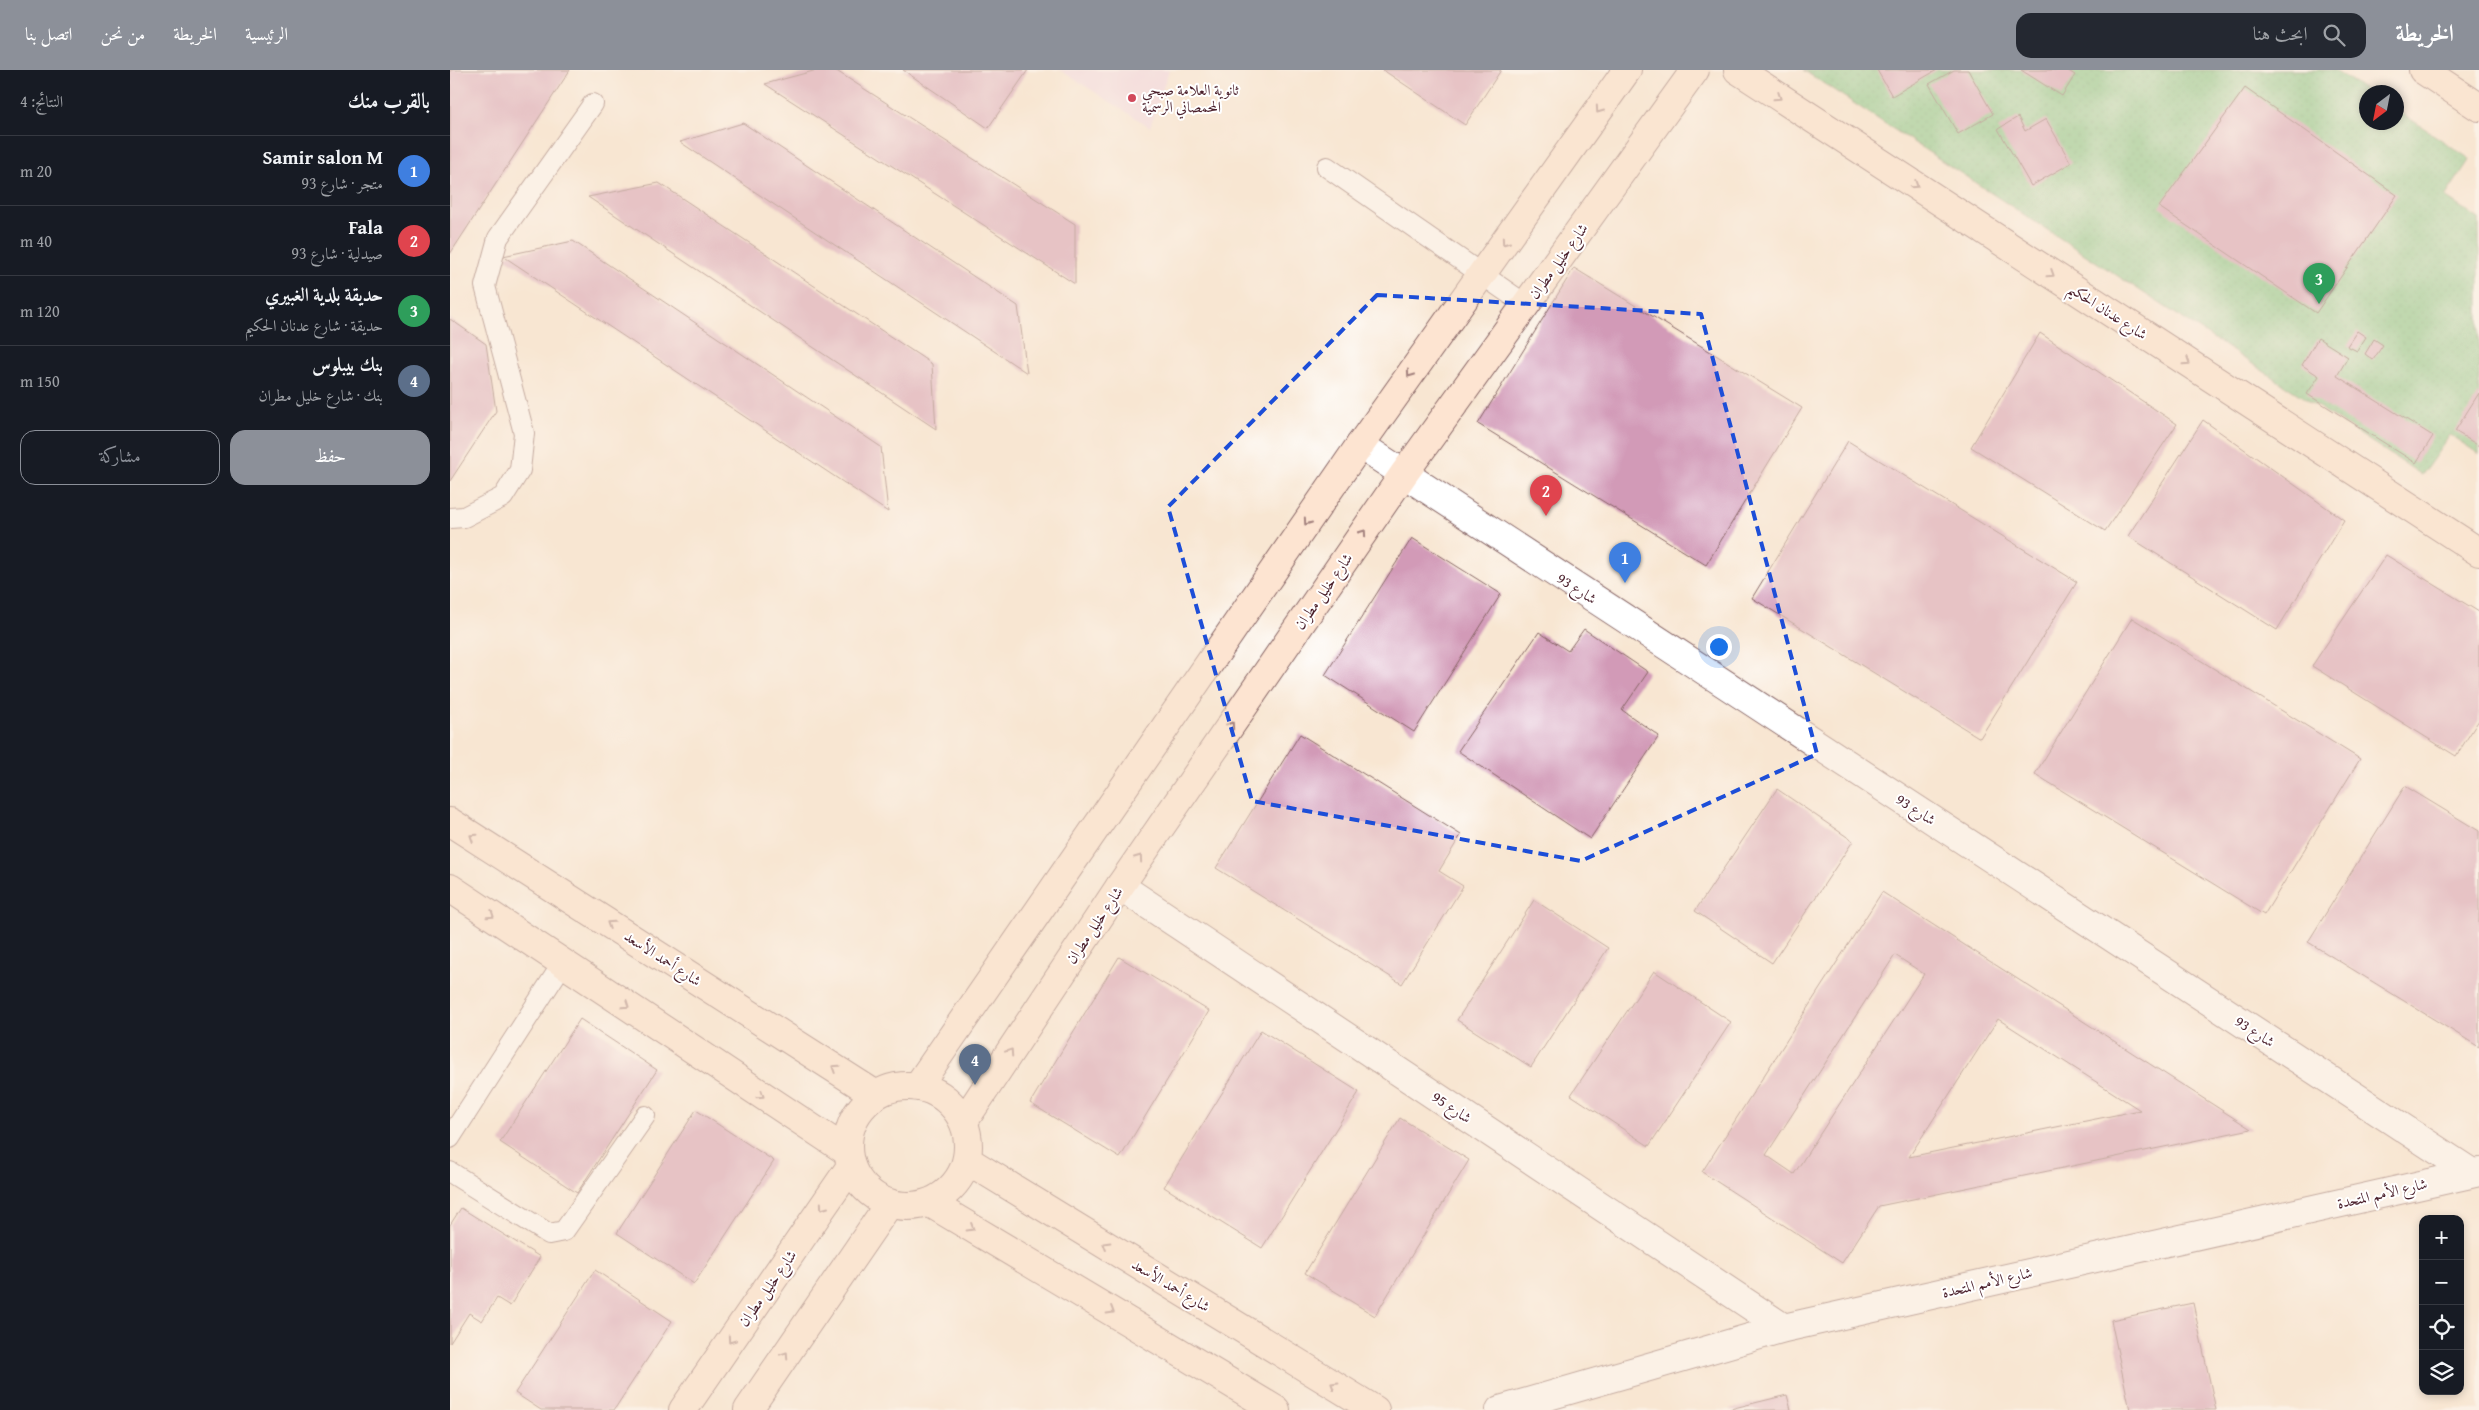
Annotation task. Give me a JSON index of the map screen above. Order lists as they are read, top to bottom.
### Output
{
  "streets": {
    "street": [
      "شارع خليل مطران",
      "شارع عدنان الحكيم",
      "شارع 93",
      "شارع أحمد الأسعد",
      "شارع 95",
      "شارع الأمم المتحدة"
    ]
  },
  "crossings": [
    ["شارع خليل مطران", "شارع 93"],
    ["شارع خليل مطران", "شارع أحمد الأسعد"],
    ["شارع خليل مطران", "شارع 95"],
    ["شارع 93", "شارع الأمم المتحدة"],
    ["شارع 95", "شارع الأمم المتحدة"]
  ],
  "one_way": ["شارع عدنان الحكيم"],
  "places": ["ثانوية العلامة صبحي المحمصاني الرسمية"],
  "north": "bottom left",
  "page": {
    "header": "الخريطة",
    "search": "ابحث هنا",
    "nav": [
      "الرئيسية",
      "الخريطة",
      "من نحن",
      "اتصل بنا"
    ],
    "heading": ["بالقرب منك", "النتائج: 4"],
    "list": [
      {
        "mark": "1",
        "name": "Samir salon M",
        "note": "متجر · شارع 93",
        "value": "20 m"
      },
      {
        "mark": "2",
        "name": "Fala",
        "note": "صيدلية · شارع 93",
        "value": "40 m"
      },
      {
        "mark": "3",
        "name": "حديقة بلدية الغبيري",
        "note": "حديقة · شارع عدنان الحكيم",
        "value": "120 m"
      },
      {
        "mark": "4",
        "name": "بنك بيبلوس",
        "note": "بنك · شارع خليل مطران",
        "value": "150 m"
      }
    ],
    "pins": [
      "3",
      "2",
      "1",
      "4"
    ],
    "buttons": ["حفظ", "مشاركة"],
    "map_buttons": ["+", "−"]
  }
}
